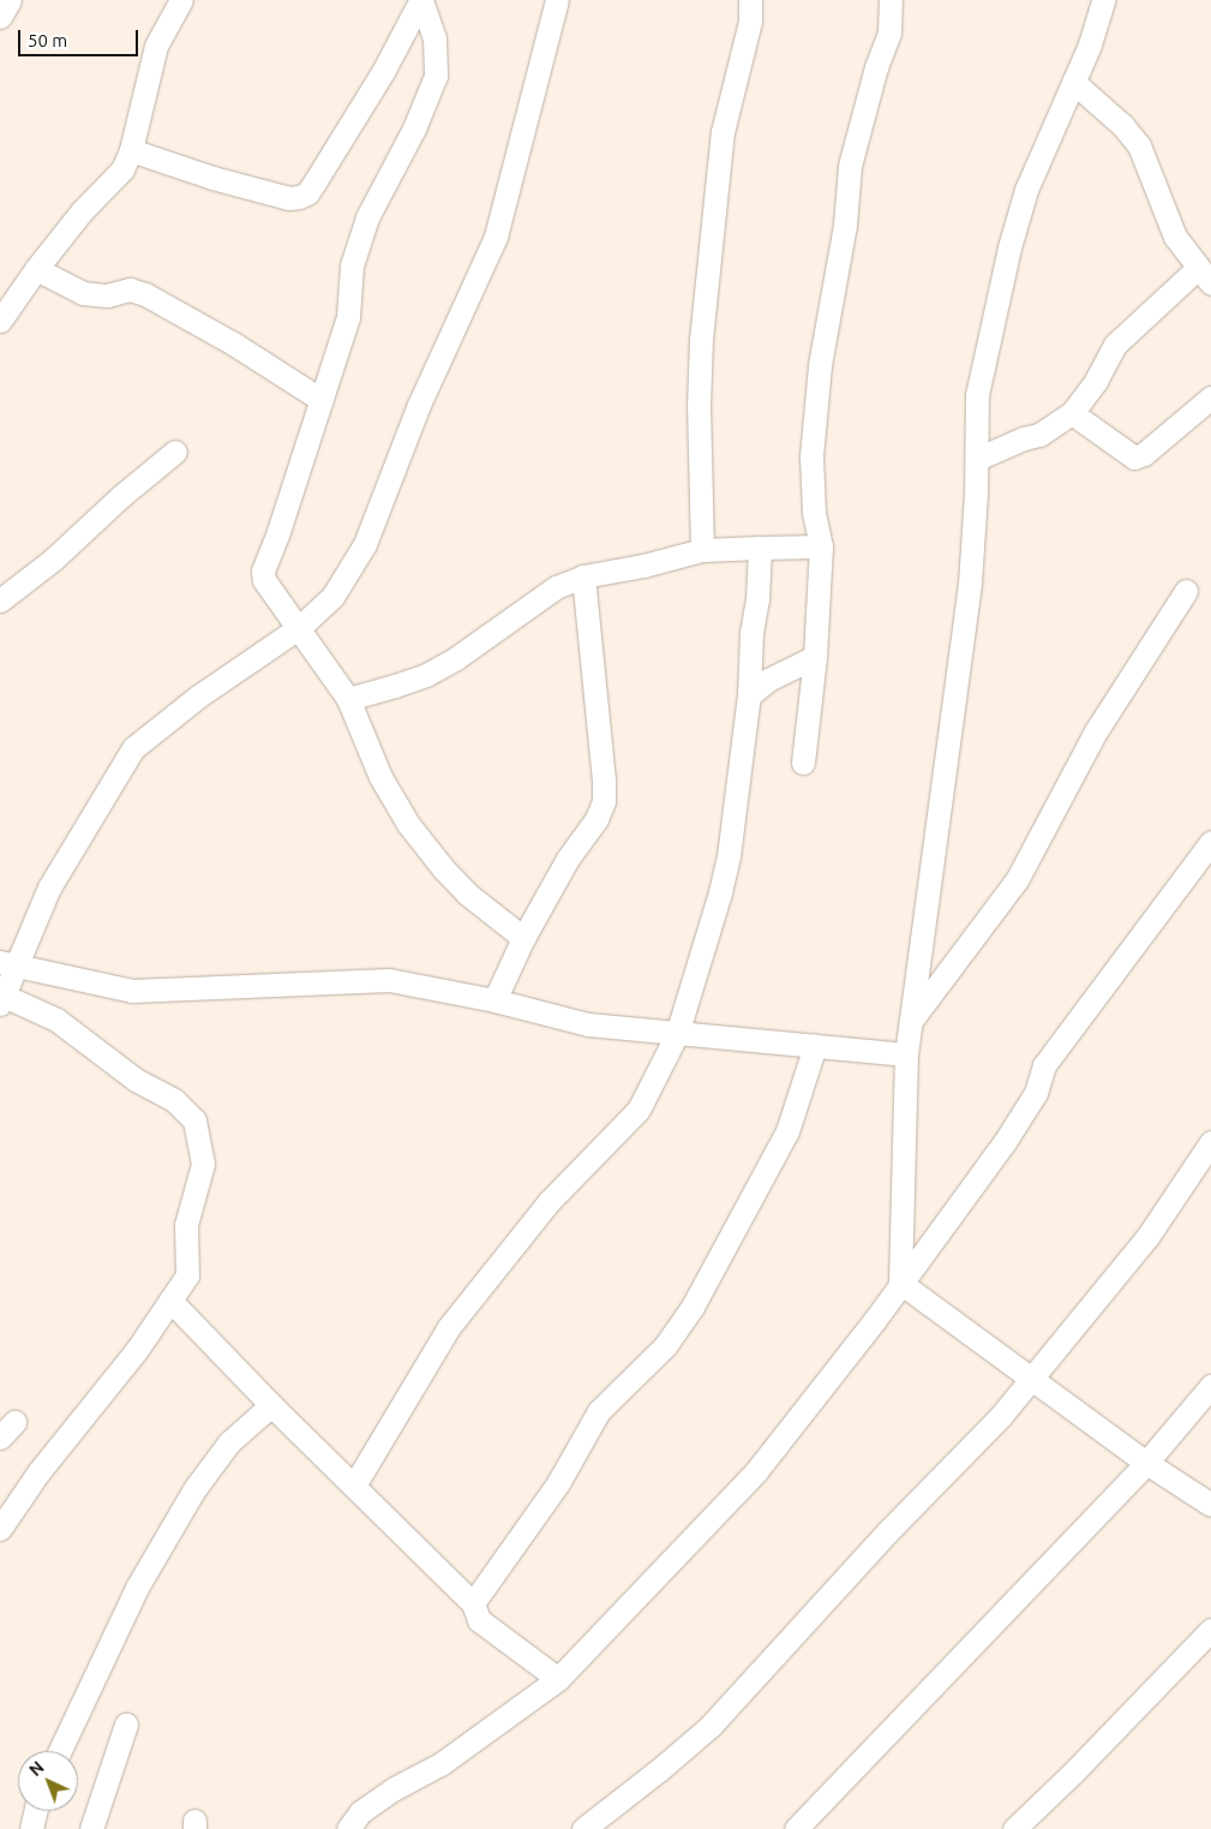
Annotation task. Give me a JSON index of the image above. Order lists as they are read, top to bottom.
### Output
{
  "scale_bar": "50 m",
  "north": "top left"
}
